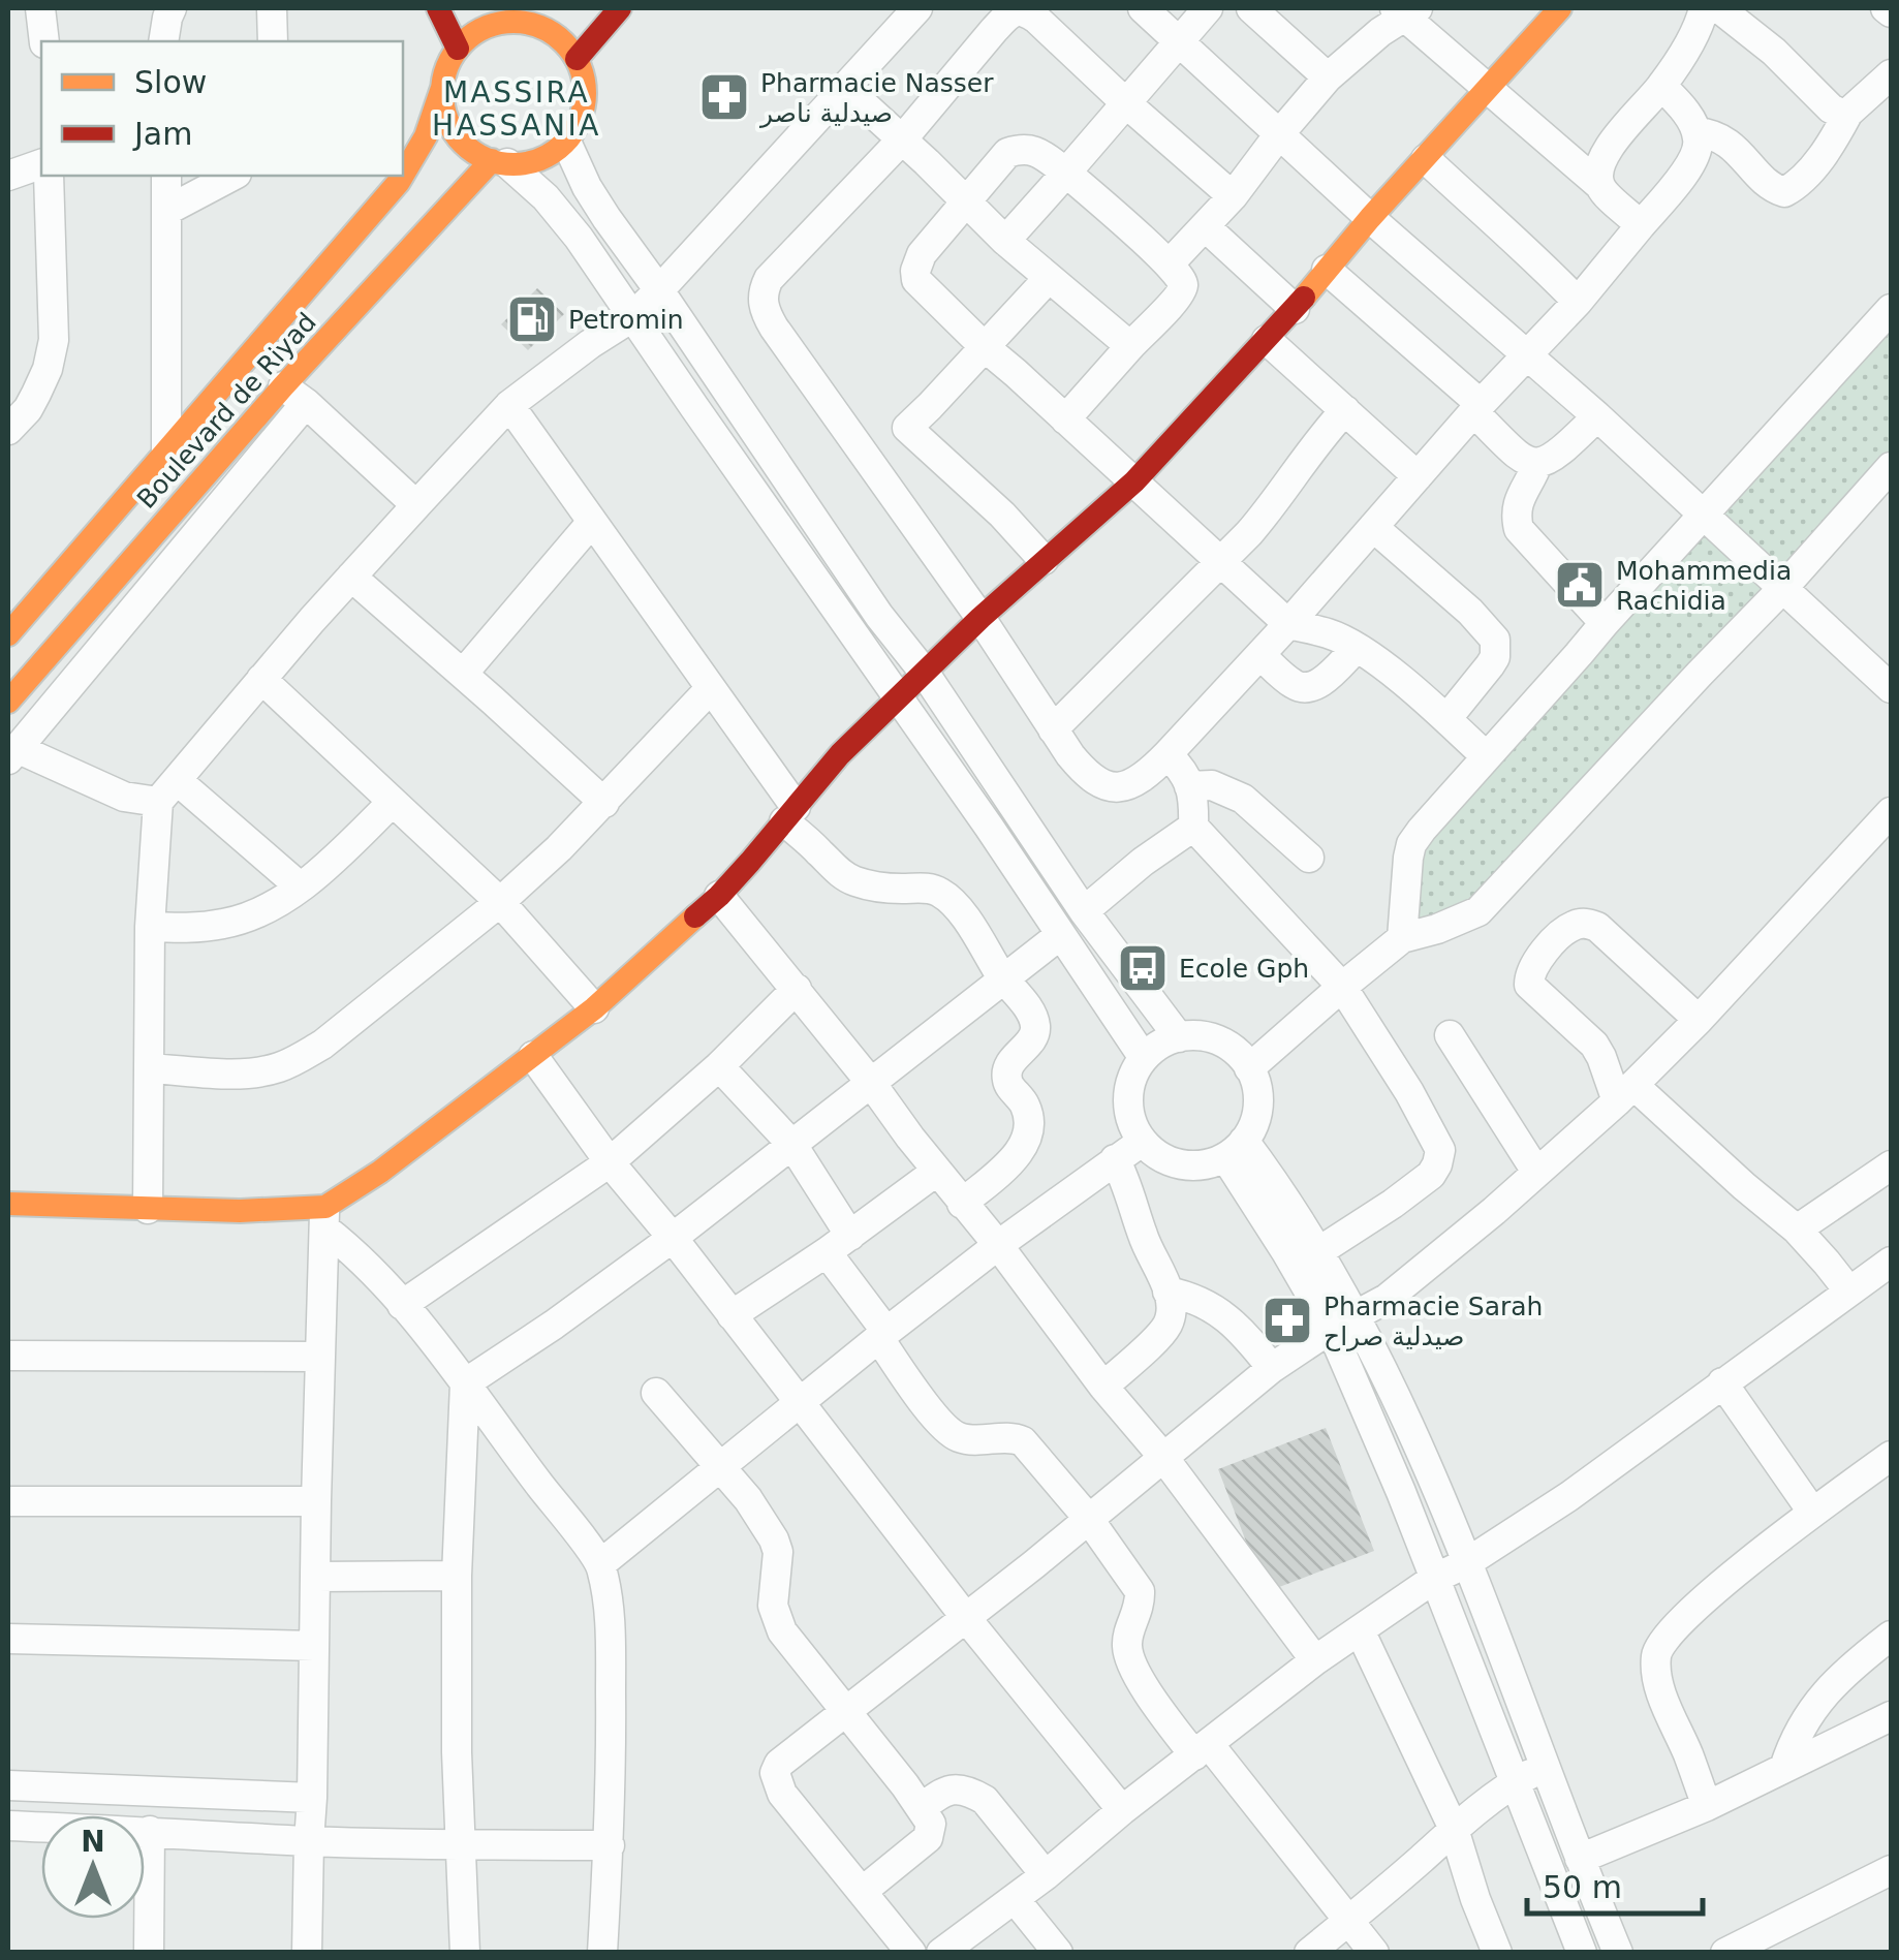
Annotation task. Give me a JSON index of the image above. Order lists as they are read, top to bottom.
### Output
{
  "streets": {
    "street": ["Boulevard de Riyad"]
  },
  "districts": ["MASSIRA HASSANIA"],
  "places": {
    "pharmacy": ["Pharmacie Nasser صيدلية ناصر", "Pharmacie Sarah صيدلية صراح"],
    "fuel station": ["Petromin"],
    "public building": ["Mohammedia Rachidia"],
    "bus stop": ["Ecole Gph"]
  },
  "legend": ["Slow", "Jam"],
  "scale_bar": "50 m",
  "north": "top"
}
